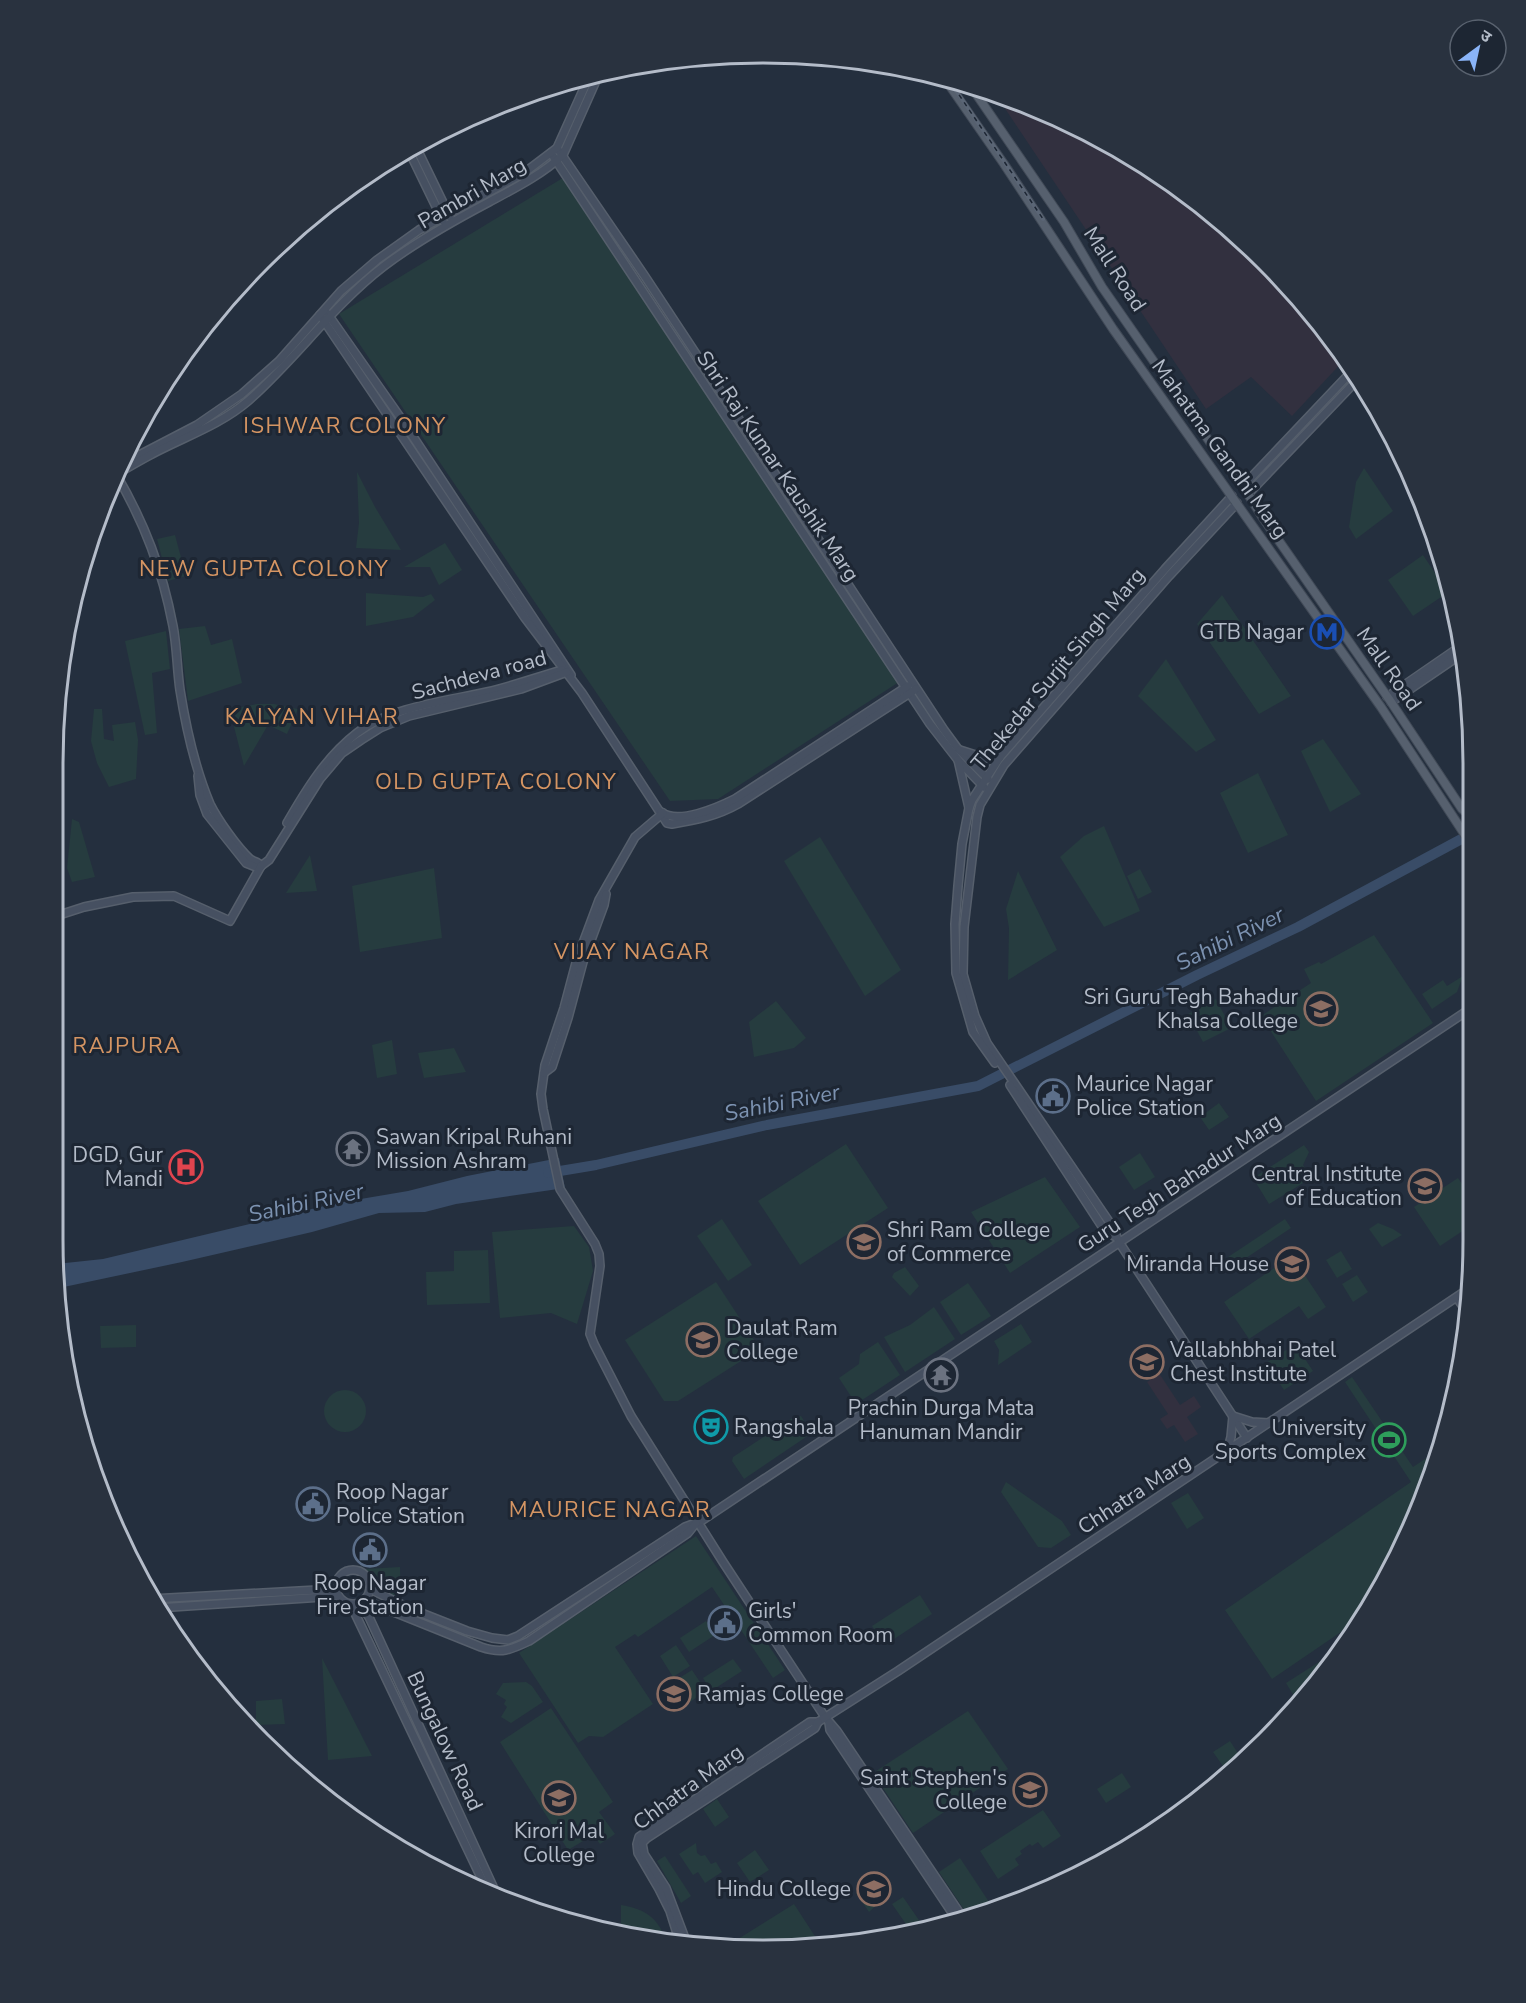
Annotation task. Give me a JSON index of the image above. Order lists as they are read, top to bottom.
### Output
{
  "streets": {
    "main road": ["Mall Road", "Mahatma Gandhi Marg"],
    "street": [
      "Pambri Marg",
      "Shri Raj Kumar Kaushik Marg",
      "Thekedar Surjit Singh Marg",
      "Sachdeva road",
      "Guru Tegh Bahadur Marg",
      "Chhatra Marg",
      "Bungalow Road"
    ]
  },
  "crossings": [
    ["Pambri Marg", "Shri Raj Kumar Kaushik Marg"],
    ["Mahatma Gandhi Marg", "Thekedar Surjit Singh Marg"],
    ["Shri Raj Kumar Kaushik Marg", "Thekedar Surjit Singh Marg"],
    ["Guru Tegh Bahadur Marg", "Bungalow Road"]
  ],
  "districts": [
    "ISHWAR COLONY",
    "NEW GUPTA COLONY",
    "KALYAN VIHAR",
    "OLD GUPTA COLONY",
    "VIJAY NAGAR",
    "RAJPURA",
    "MAURICE NAGAR"
  ],
  "water": ["Sahibi River"],
  "places": {
    "metro station": ["GTB Nagar"],
    "school or university": [
      "Sri Guru Tegh Bahadur Khalsa College",
      "Central Institute of Education",
      "Shri Ram College of Commerce",
      "Miranda House",
      "Daulat Ram College",
      "Vallabhbhai Patel Chest Institute",
      "Ramjas College",
      "Saint Stephen's College",
      "Kirori Mal College",
      "Hindu College"
    ],
    "public building": [
      "Maurice Nagar Police Station",
      "Roop Nagar Police Station",
      "Roop Nagar Fire Station",
      "Girls' Common Room"
    ],
    "temple": ["Sawan Kripal Ruhani Mission Ashram", "Prachin Durga Mata Hanuman Mandir"],
    "hospital": ["DGD, Gur Mandi"],
    "theatre": ["Rangshala"],
    "sports": ["University Sports Complex"]
  },
  "north": "top right"
}
